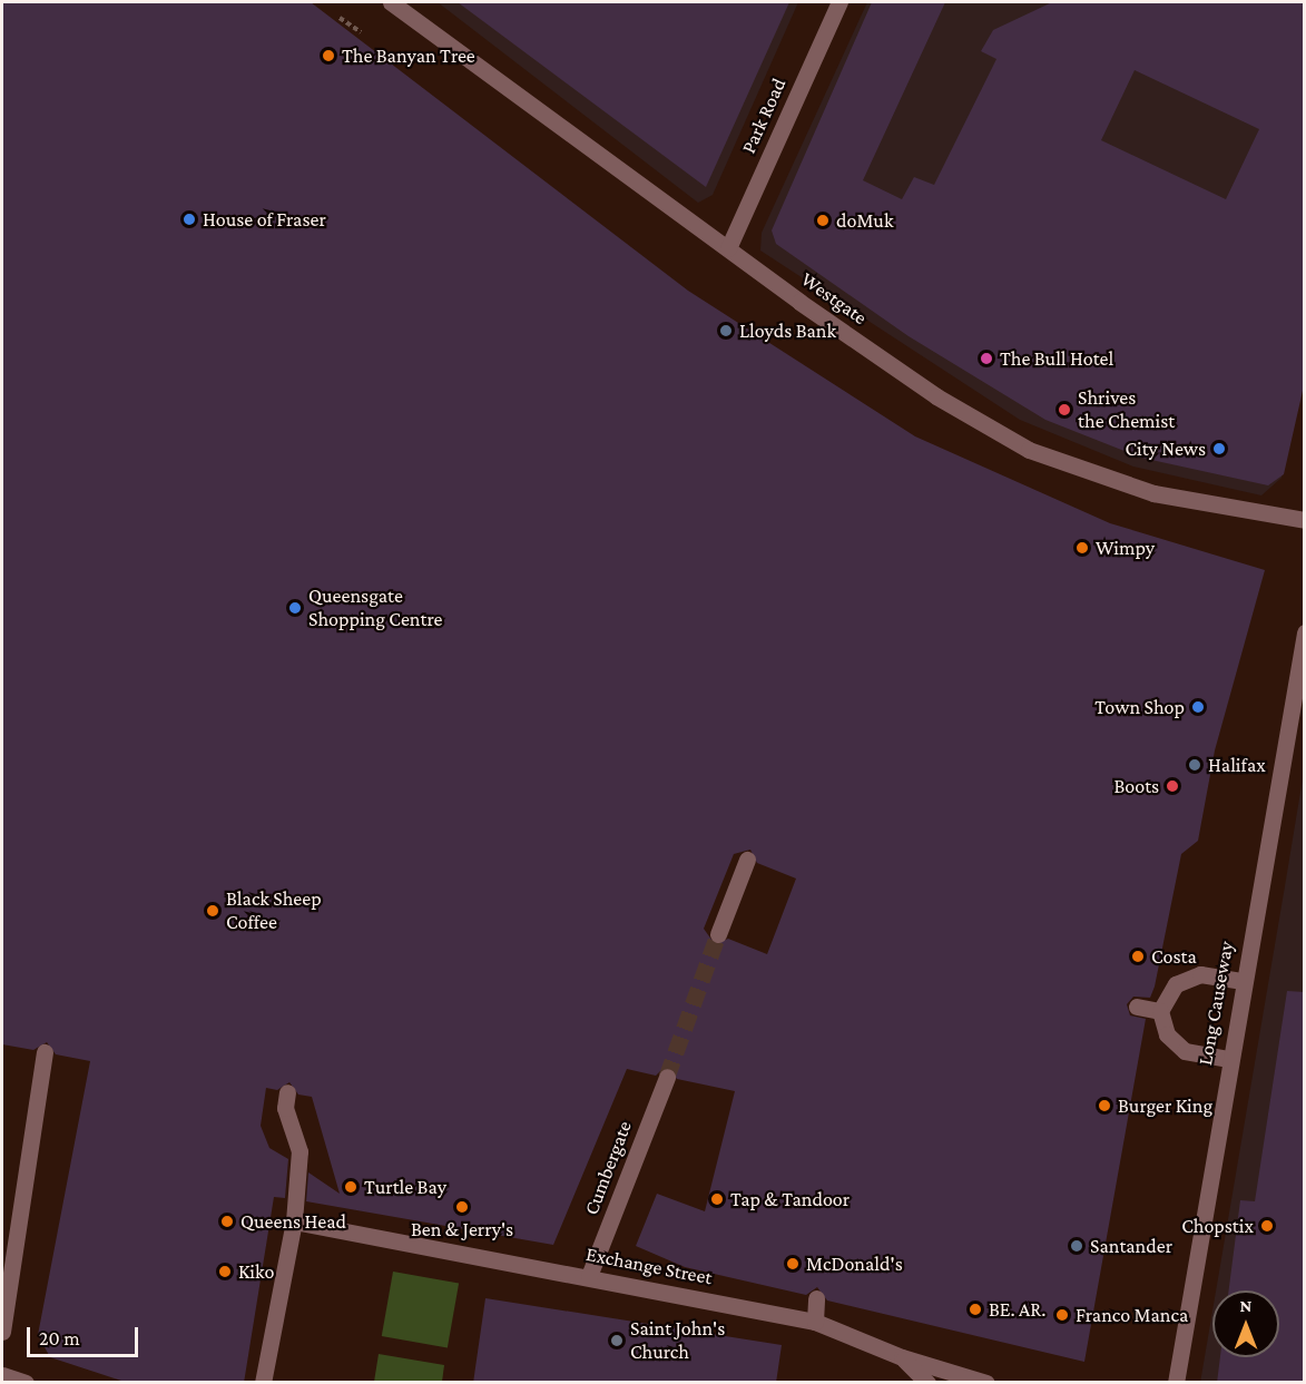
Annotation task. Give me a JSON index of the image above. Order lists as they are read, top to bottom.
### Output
{
  "streets": {
    "street": [
      "Park Road",
      "Westgate",
      "Long Causeway",
      "Cumbergate",
      "Exchange Street"
    ]
  },
  "crossings": [
    ["Park Road", "Westgate"],
    ["Cumbergate", "Exchange Street"]
  ],
  "places": [
    "The Banyan Tree",
    "House of Fraser",
    "doMuk",
    "Lloyds Bank",
    "The Bull Hotel",
    "Shrives the Chemist",
    "City News",
    "Wimpy",
    "Queensgate Shopping Centre",
    "Town Shop",
    "Halifax",
    "Boots",
    "Black Sheep Coffee",
    "Costa",
    "Burger King",
    "Turtle Bay",
    "Tap & Tandoor",
    "Ben & Jerry's",
    "Queens Head",
    "Chopstix",
    "Santander",
    "McDonald's",
    "Kiko",
    "BE. AR.",
    "Franco Manca",
    "Saint John's Church"
  ],
  "scale_bar": "20 m",
  "north": "top"
}
